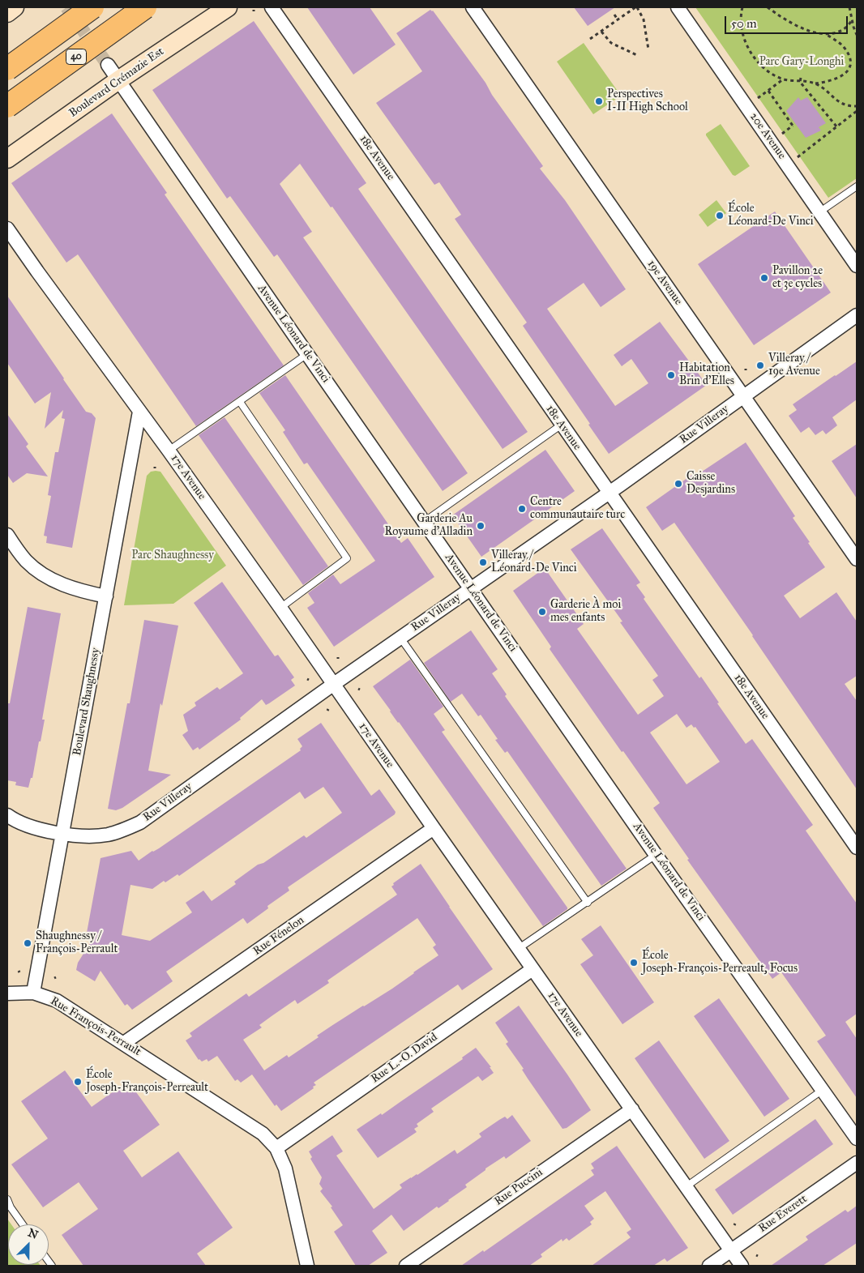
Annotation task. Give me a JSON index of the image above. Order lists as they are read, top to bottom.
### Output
{
  "streets": {
    "highway": ["40"],
    "main road": ["Boulevard Crémazie Est"],
    "street": [
      "20e Avenue",
      "18e Avenue",
      "19e Avenue",
      "Avenue Léonard de Vinci",
      "Rue Villeray",
      "17e Avenue",
      "Boulevard Shaughnessy",
      "Rue Fénelon",
      "Rue François-Perrault",
      "Rue L.-O. David",
      "Rue Puccini",
      "Rue Everett"
    ]
  },
  "crossings": [
    ["Boulevard Crémazie Est", "Avenue Léonard de Vinci"],
    ["18e Avenue", "Rue Villeray"],
    ["19e Avenue", "Rue Villeray"],
    ["Avenue Léonard de Vinci", "Rue Villeray"],
    ["Rue Villeray", "17e Avenue"],
    ["Rue Villeray", "Boulevard Shaughnessy"],
    ["17e Avenue", "Boulevard Shaughnessy"],
    ["17e Avenue", "Rue Fénelon"],
    ["17e Avenue", "Rue L.-O. David"],
    ["17e Avenue", "Rue Puccini"],
    ["17e Avenue", "Rue Everett"],
    ["Boulevard Shaughnessy", "Rue François-Perrault"],
    ["Rue Fénelon", "Rue François-Perrault"],
    ["Rue François-Perrault", "Rue L.-O. David"]
  ],
  "parks": ["Parc Gary-Longhi", "Parc Shaughnessy"],
  "places": [
    "Perspectives I-II High School",
    "École Léonard-De Vinci",
    "Pavillon 2e et 3e cycles",
    "Villeray / 19e Avenue",
    "Habitation Brin d'Elles",
    "Caisse Desjardins",
    "Centre communautaire turc",
    "Garderie Au Royaume d'Alladin",
    "Villeray / Léonard-De Vinci",
    "Garderie À moi mes enfants",
    "Shaughnessy / François-Perrault",
    "École Joseph-François-Perreault, Focus",
    "École Joseph-François-Perreault"
  ],
  "scale_bar": "50 m",
  "north": "top right"
}
